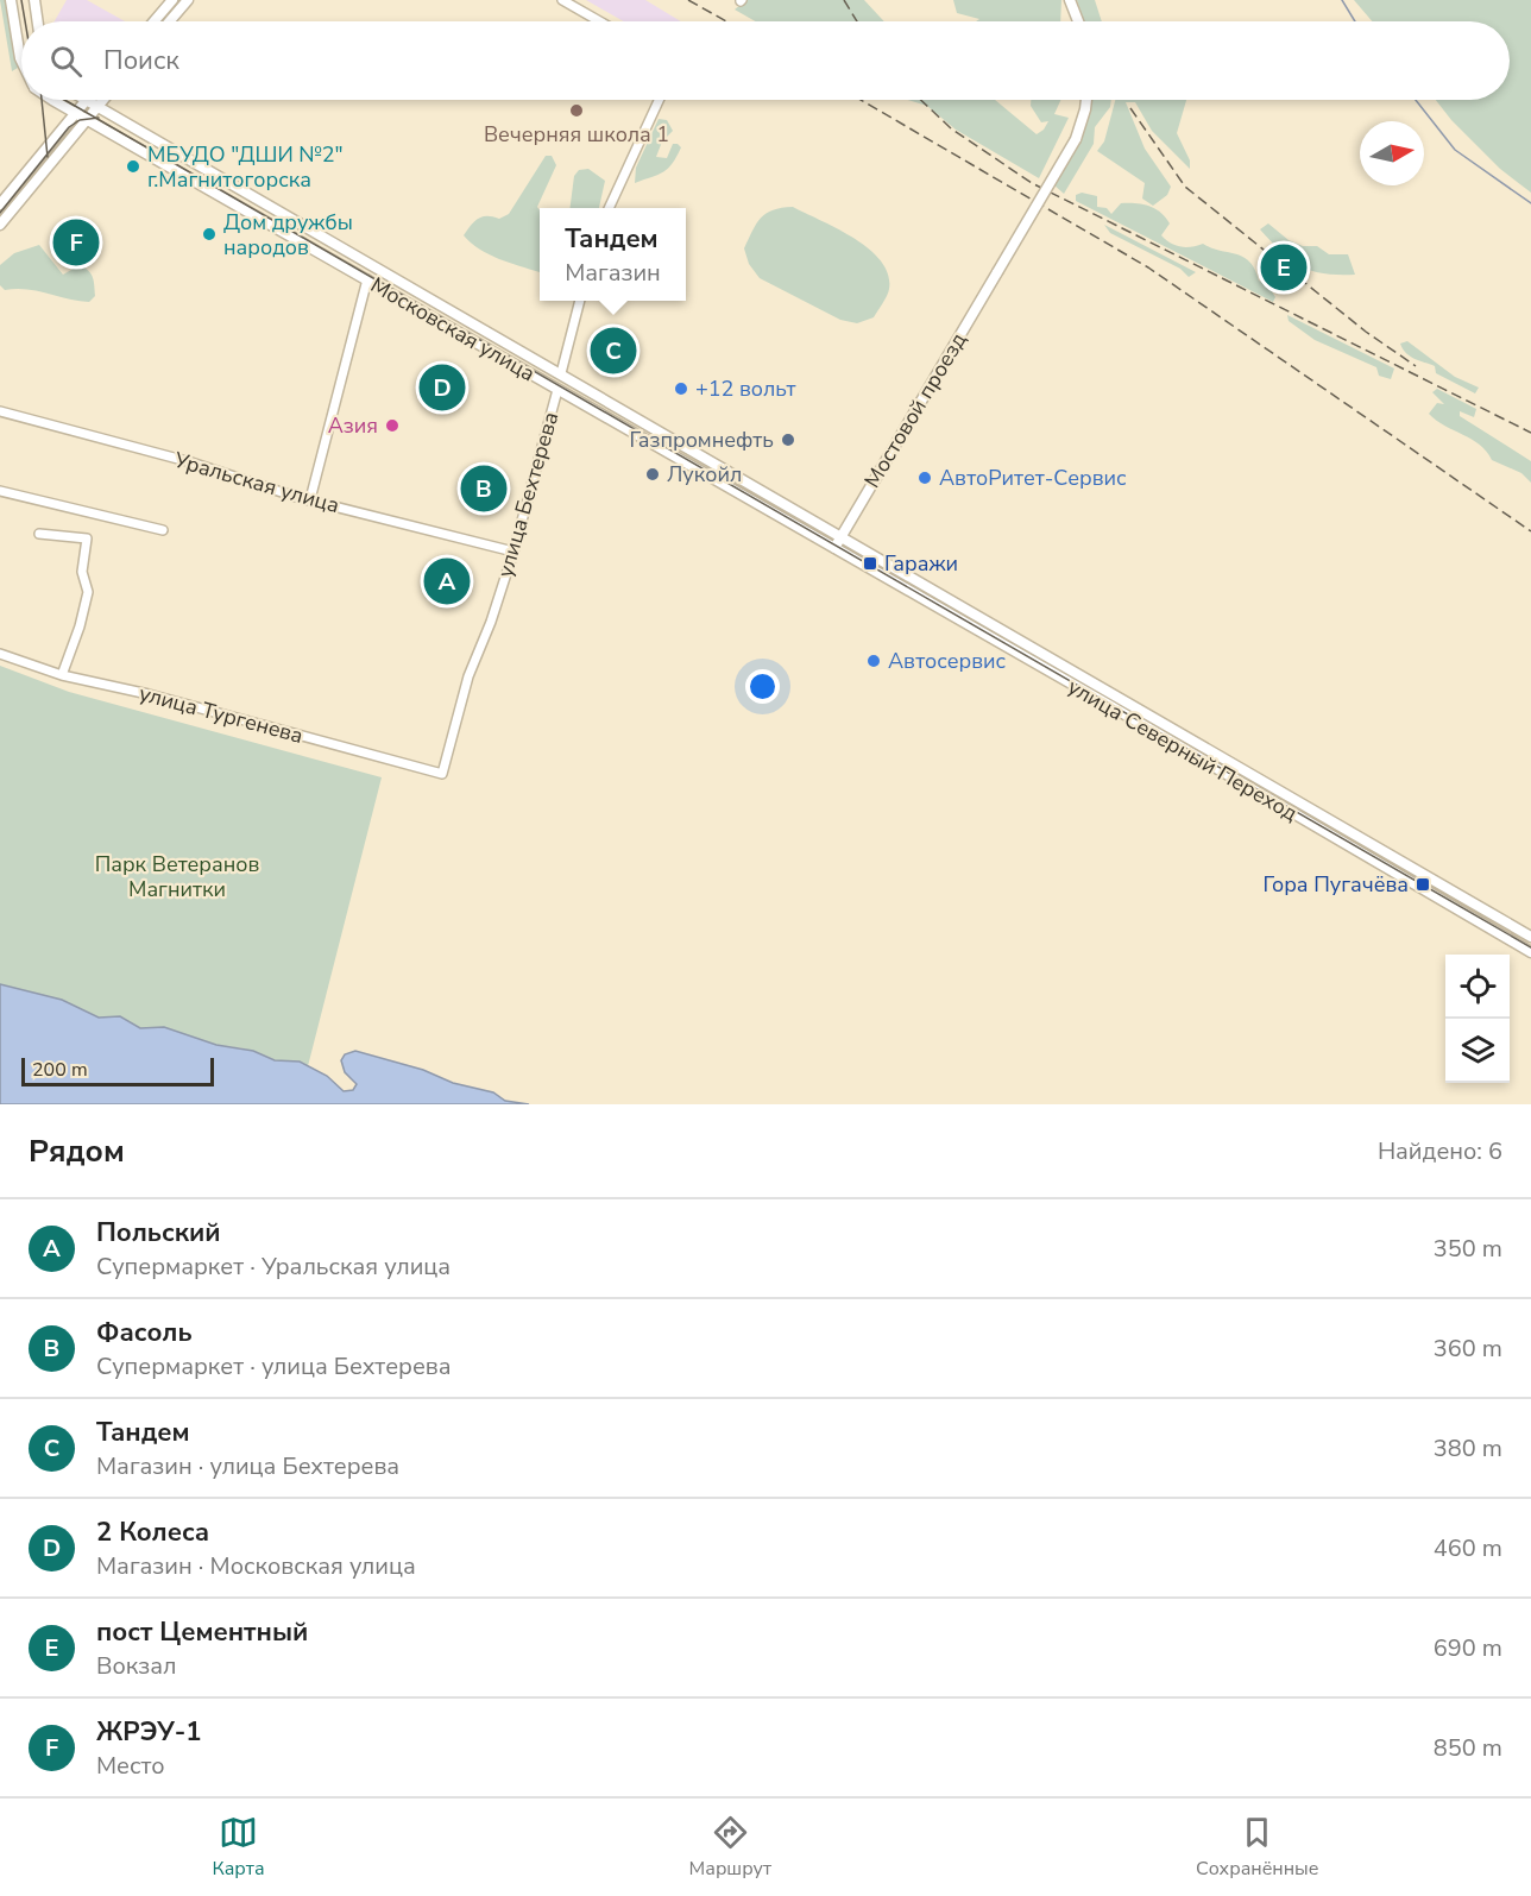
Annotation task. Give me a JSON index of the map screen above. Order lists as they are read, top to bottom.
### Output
{
  "streets": {
    "main road": [
      "Московская улица",
      "Мостовой проезд",
      "улица Бехтерева",
      "улица Северный Переход"
    ],
    "street": ["Уральская улица", "улица Тургенева"]
  },
  "crossings": [
    ["Московская улица", "Мостовой проезд"],
    ["Московская улица", "улица Бехтерева"],
    ["Московская улица", "улица Северный Переход"],
    ["Мостовой проезд", "улица Северный Переход"],
    ["Уральская улица", "улица Бехтерева"],
    ["улица Бехтерева", "улица Тургенева"]
  ],
  "parks": ["Парк Ветеранов Магнитки"],
  "places": {
    "other": [
      "Вечерняя школа 1",
      "МБУДО \"ДШИ №2\" г.Магнитогорска",
      "Дом дружбы народов",
      "+12 вольт",
      "Азия",
      "Газпромнефть",
      "Лукойл",
      "АвтоРитет-Сервис",
      "Автосервис"
    ],
    "transit": ["Гаражи", "Гора Пугачёва"]
  },
  "scale_bar": "200 m",
  "north": "right",
  "page": {
    "search": "Поиск",
    "popup": ["Тандем", "Магазин"],
    "pins": [
      "F",
      "E",
      "C",
      "D",
      "B",
      "A"
    ],
    "scale": "200 m",
    "heading": ["Рядом", "Найдено: 6"],
    "list": [
      {
        "mark": "A",
        "name": "Польский",
        "note": "Супермаркет · Уральская улица",
        "value": "350 m"
      },
      {
        "mark": "B",
        "name": "Фасоль",
        "note": "Супермаркет · улица Бехтерева",
        "value": "360 m"
      },
      {
        "mark": "C",
        "name": "Тандем",
        "note": "Магазин · улица Бехтерева",
        "value": "380 m"
      },
      {
        "mark": "D",
        "name": "2 Колеса",
        "note": "Магазин · Московская улица",
        "value": "460 m"
      },
      {
        "mark": "E",
        "name": "пост Цементный",
        "note": "Вокзал",
        "value": "690 m"
      },
      {
        "mark": "F",
        "name": "ЖРЭУ-1",
        "note": "Место",
        "value": "850 m"
      }
    ],
    "nav": ["Карта", "Маршрут", "Сохранённые"]
  }
}
